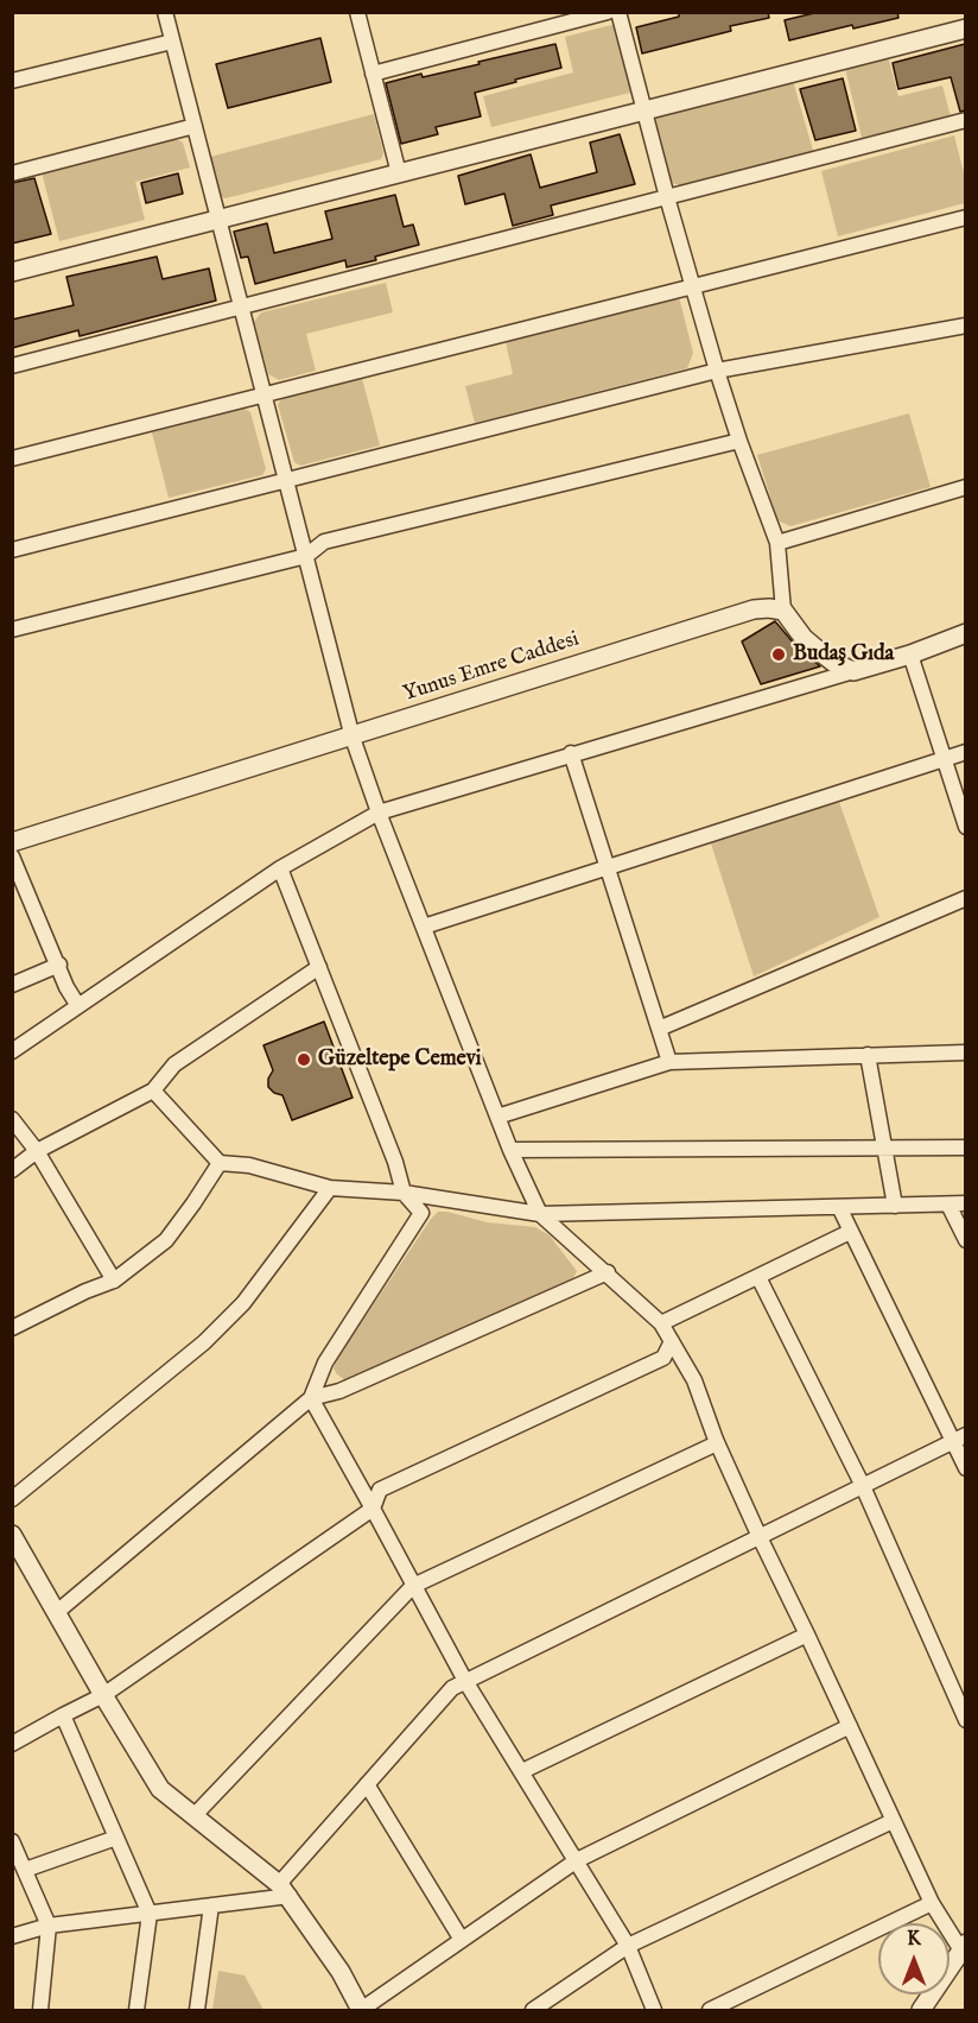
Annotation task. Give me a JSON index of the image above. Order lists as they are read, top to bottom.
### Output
{
  "streets": {
    "street": ["Yunus Emre Caddesi"]
  },
  "places": ["Budaş Gıda", "Güzeltepe Cemevi"],
  "north": "top"
}
